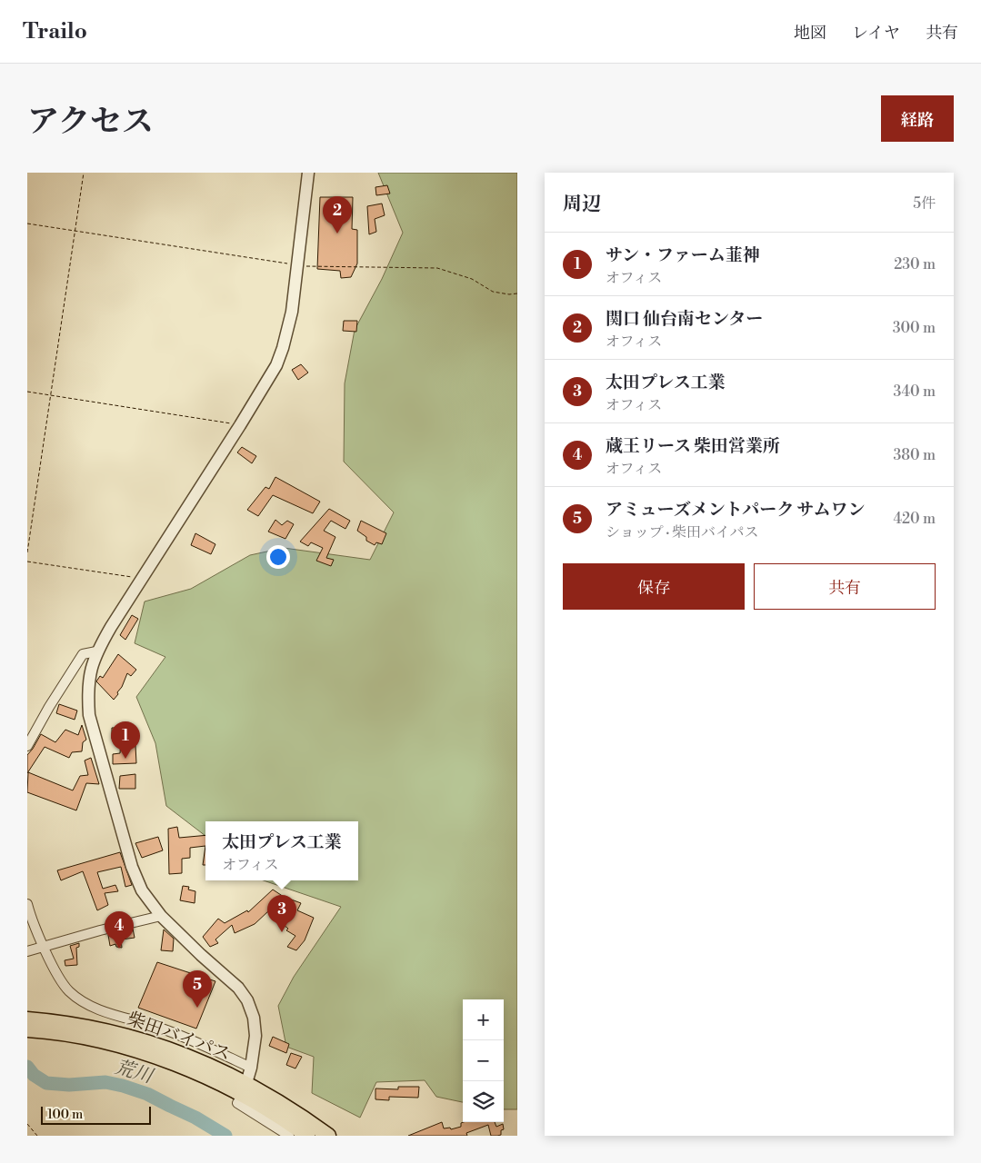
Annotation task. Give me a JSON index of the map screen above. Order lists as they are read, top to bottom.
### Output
{
  "streets": {
    "highway": ["柴田バイパス"]
  },
  "water": ["荒川"],
  "scale_bar": "100 m",
  "page": {
    "header": "Trailo",
    "nav": ["地図", "レイヤ", "共有"],
    "title": "アクセス",
    "buttons": [
      "経路",
      ["保存", "共有"]
    ],
    "heading": ["周辺", "5件"],
    "pins": [
      "2",
      "1",
      "3",
      "4",
      "5"
    ],
    "list": [
      {
        "mark": "1",
        "name": "サン・ファーム韮神",
        "note": "オフィス",
        "value": "230 m"
      },
      {
        "mark": "2",
        "name": "関口 仙台南センター",
        "note": "オフィス",
        "value": "300 m"
      },
      {
        "mark": "3",
        "name": "太田プレス工業",
        "note": "オフィス",
        "value": "340 m"
      },
      {
        "mark": "4",
        "name": "蔵王リース 柴田営業所",
        "note": "オフィス",
        "value": "380 m"
      },
      {
        "mark": "5",
        "name": "アミューズメントパーク サムワン",
        "note": "ショップ · 柴田バイパス",
        "value": "420 m"
      }
    ],
    "popup": ["太田プレス工業", "オフィス"],
    "map_buttons": ["+", "−"],
    "scale": "100 m"
  }
}
